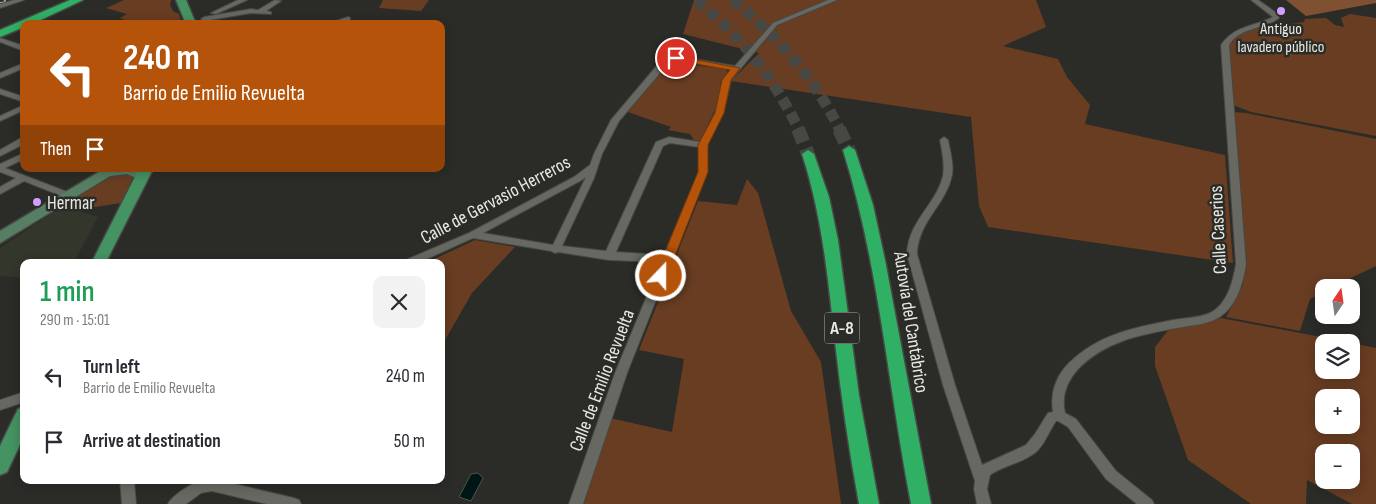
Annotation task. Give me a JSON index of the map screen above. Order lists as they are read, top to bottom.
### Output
{
  "streets": {
    "highway": ["Autovía del Cantábrico", "A-8"],
    "street": ["Calle de Gervasio Herreros", "Calle Caserios", "Calle de Emilio Revuelta"]
  },
  "places": ["Antiguo lavadero público", "Hermar"],
  "north": "top",
  "page": {
    "turn": ["240 m", "Barrio de Emilio Revuelta"],
    "then": "Then",
    "heading": ["1 min", "290 m · 15:01"],
    "map_buttons": ["+", "−"],
    "list": [
      {
        "name": "Turn left",
        "note": "Barrio de Emilio Revuelta",
        "value": "240 m"
      },
      {
        "name": "Arrive at destination",
        "value": "50 m"
      }
    ]
  }
}
